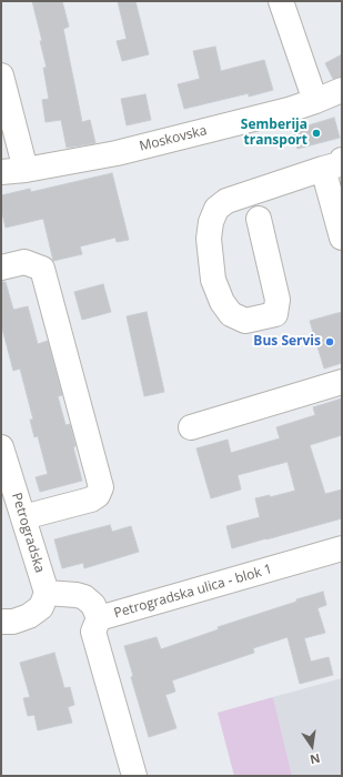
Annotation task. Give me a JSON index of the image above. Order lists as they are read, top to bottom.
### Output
{
  "streets": {
    "street": ["Moskovska", "Petrogradska", "Petrogradska ulica - blok 1"]
  },
  "places": ["Semberija transport", "Bus Servis"],
  "north": "bottom"
}
